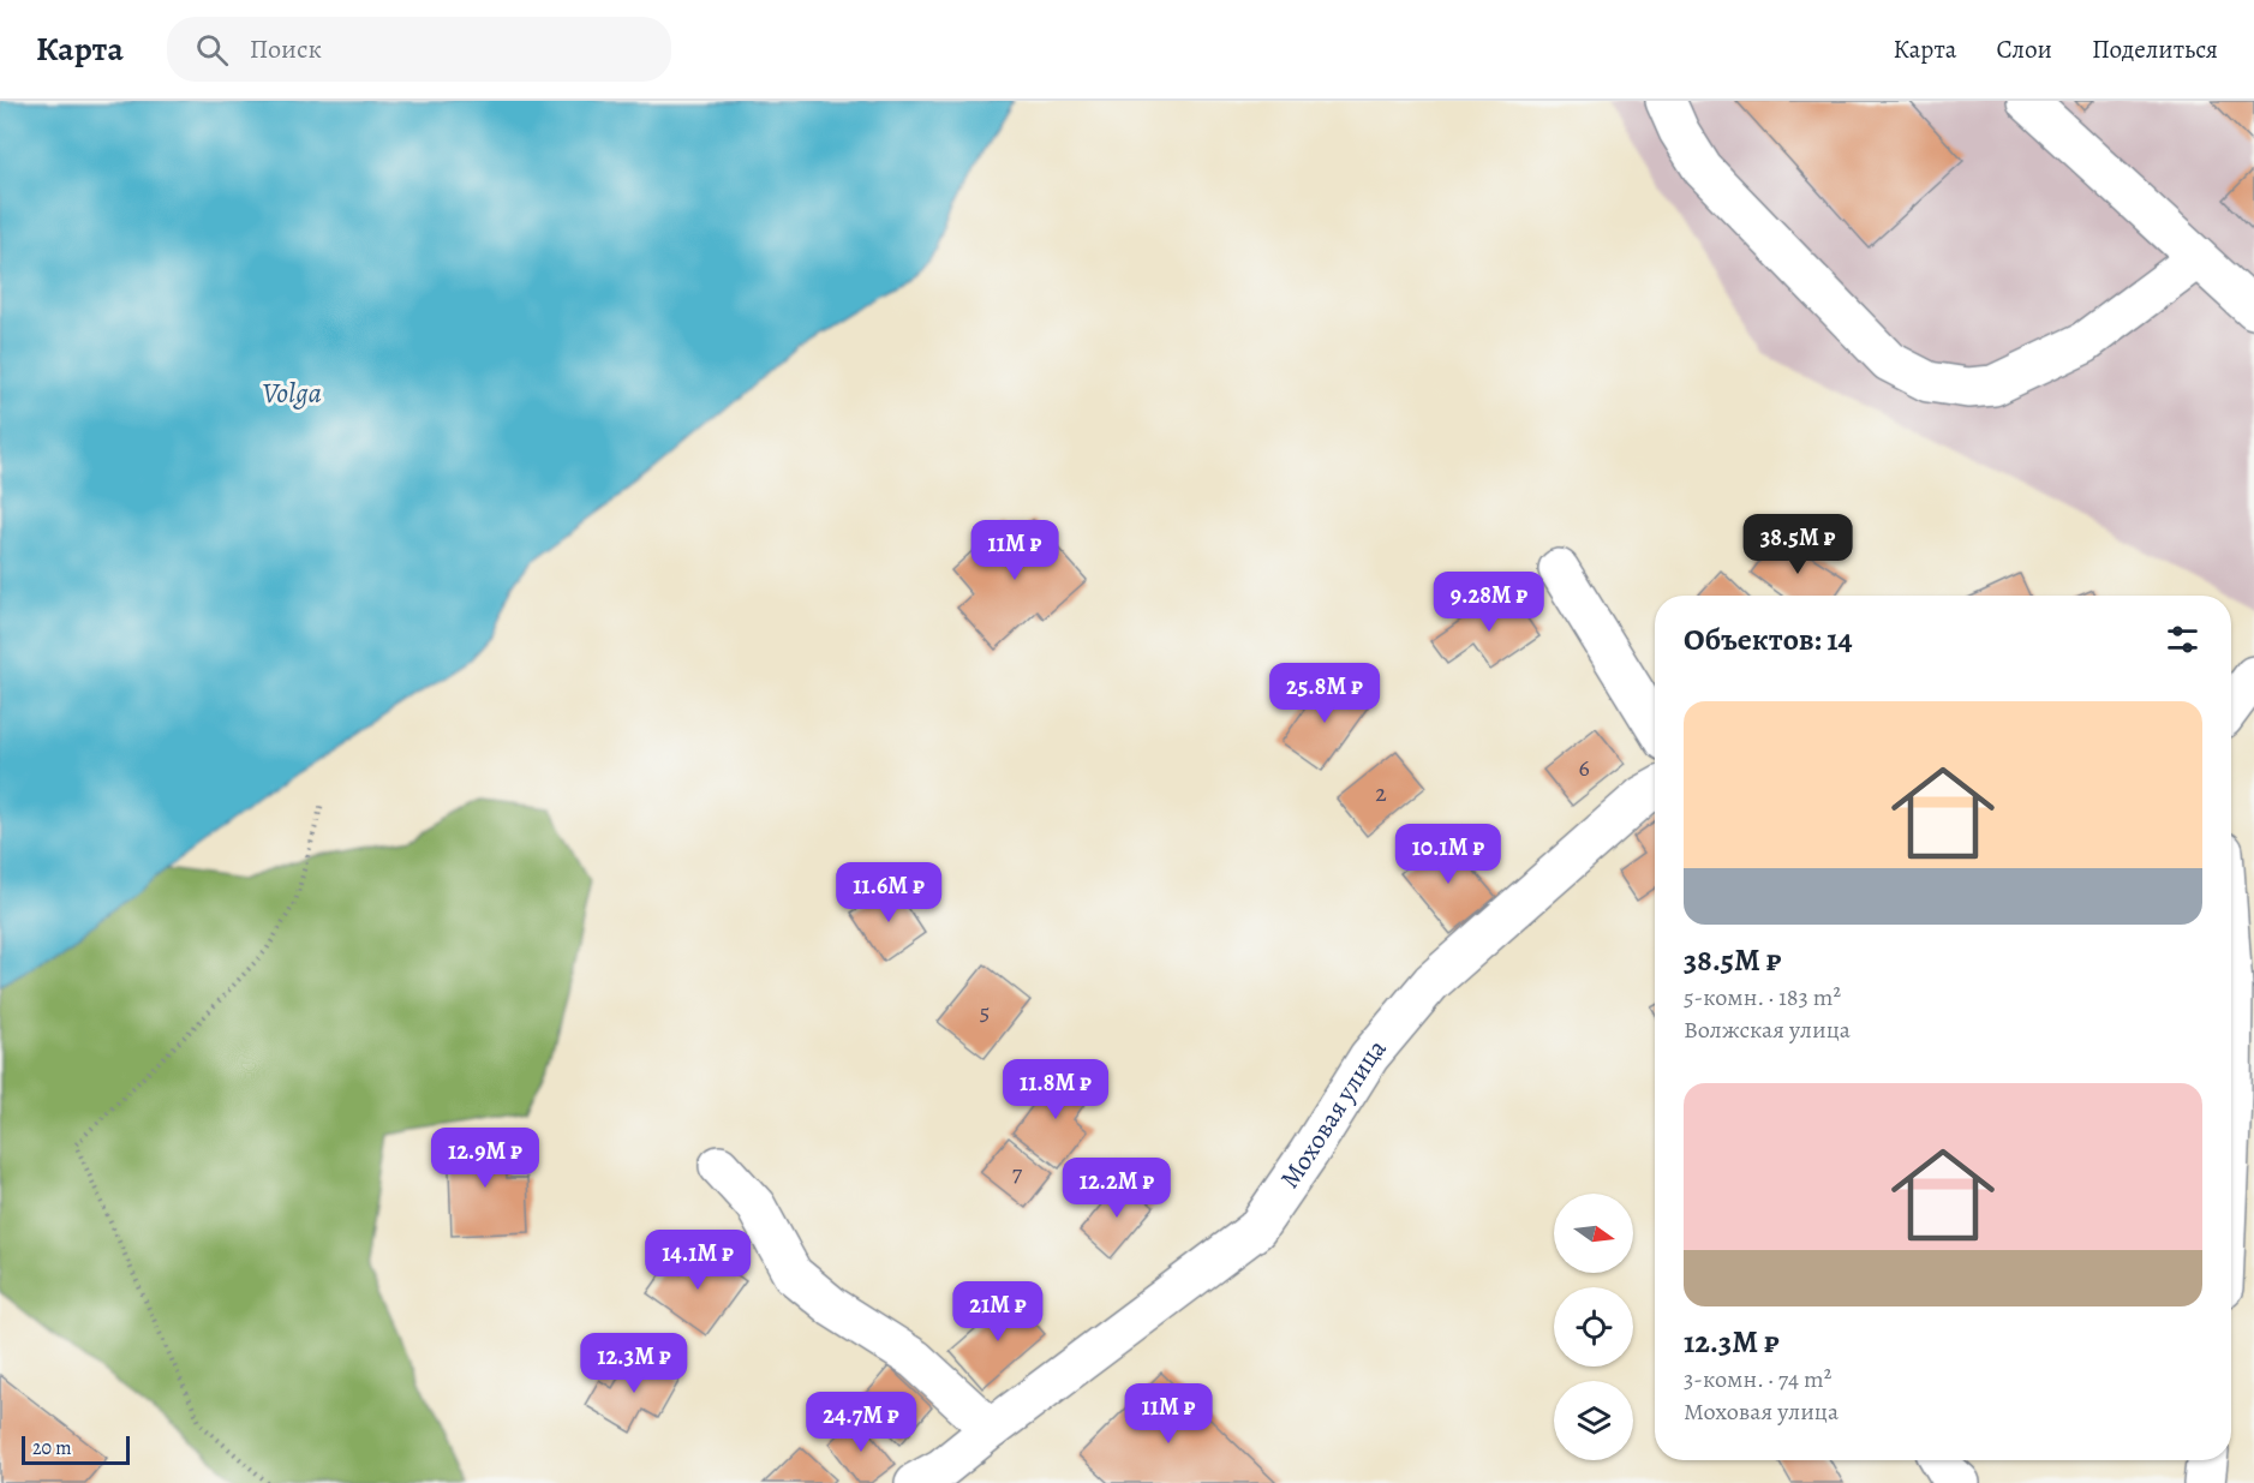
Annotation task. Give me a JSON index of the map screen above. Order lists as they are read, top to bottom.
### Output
{
  "streets": {
    "street": ["Моховая улица"]
  },
  "water": ["Volga"],
  "house_numbers": [
    "6",
    "2",
    "5",
    "7"
  ],
  "scale_bar": "20 m",
  "north": "right",
  "page": {
    "header": "Карта",
    "search": "Поиск",
    "nav": ["Карта", "Слои", "Поделиться"],
    "price": [
      "38.5M ₽",
      "11M ₽",
      "9.28M ₽",
      "25.8M ₽",
      "10.1M ₽",
      "11.6M ₽",
      "11.8M ₽",
      "12.9M ₽",
      "12.2M ₽",
      "14.1M ₽",
      "21M ₽",
      "12.3M ₽",
      "11M ₽",
      "24.7M ₽"
    ],
    "heading": "Объектов: 14",
    "list": [
      {
        "name": "38.5M ₽",
        "note": "5-комн. · 183 m² · Волжская улица"
      },
      {
        "name": "12.3M ₽",
        "note": "3-комн. · 74 m² · Моховая улица"
      }
    ],
    "scale": "20 m"
  }
}
